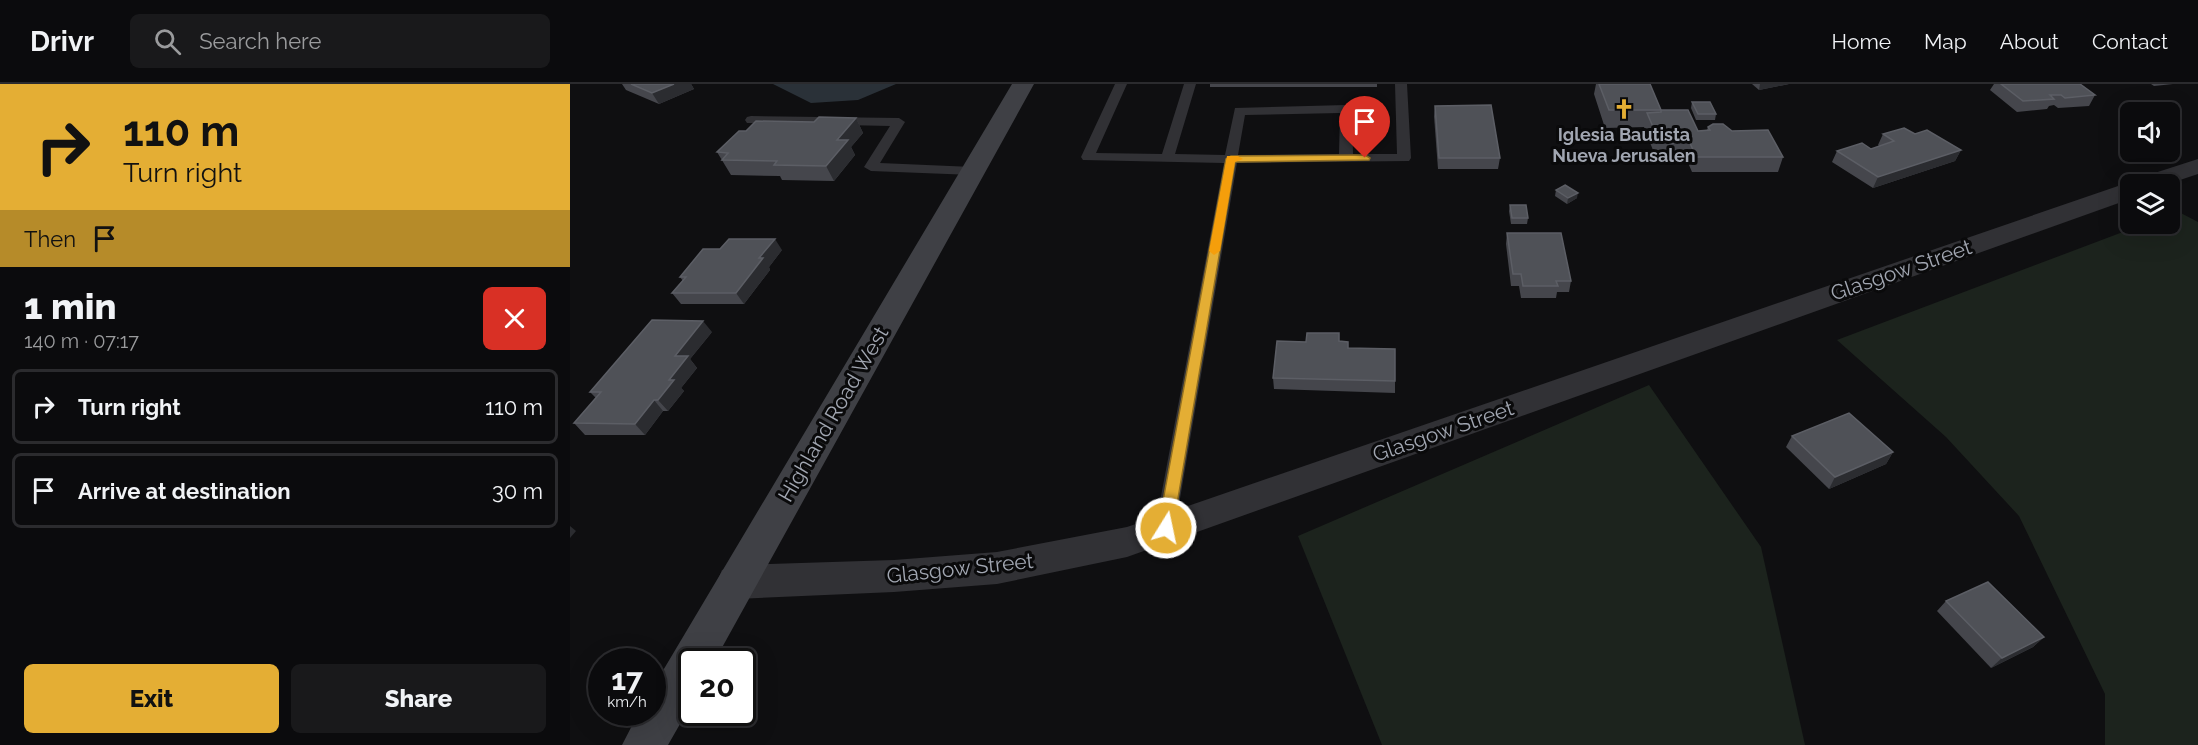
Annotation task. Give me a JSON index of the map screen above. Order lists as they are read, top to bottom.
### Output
{
  "streets": {
    "main road": ["Highland Road West"],
    "street": ["Glasgow Street"]
  },
  "crossings": [
    ["Glasgow Street", "Highland Road West"]
  ],
  "places": {
    "church": ["Iglesia Bautista Nueva Jerusalen"]
  },
  "page": {
    "header": "Drivr",
    "search": "Search here",
    "nav": [
      "Home",
      "Map",
      "About",
      "Contact"
    ],
    "turn": ["110 m", "Turn right"],
    "then": "Then",
    "heading": ["1 min", "140 m · 07:17"],
    "list": [
      {
        "name": "Turn right",
        "value": "110 m"
      },
      {
        "name": "Arrive at destination",
        "value": "30 m"
      }
    ],
    "speed": "17 km/h",
    "limit": "20",
    "buttons": ["Exit", "Share"]
  }
}
